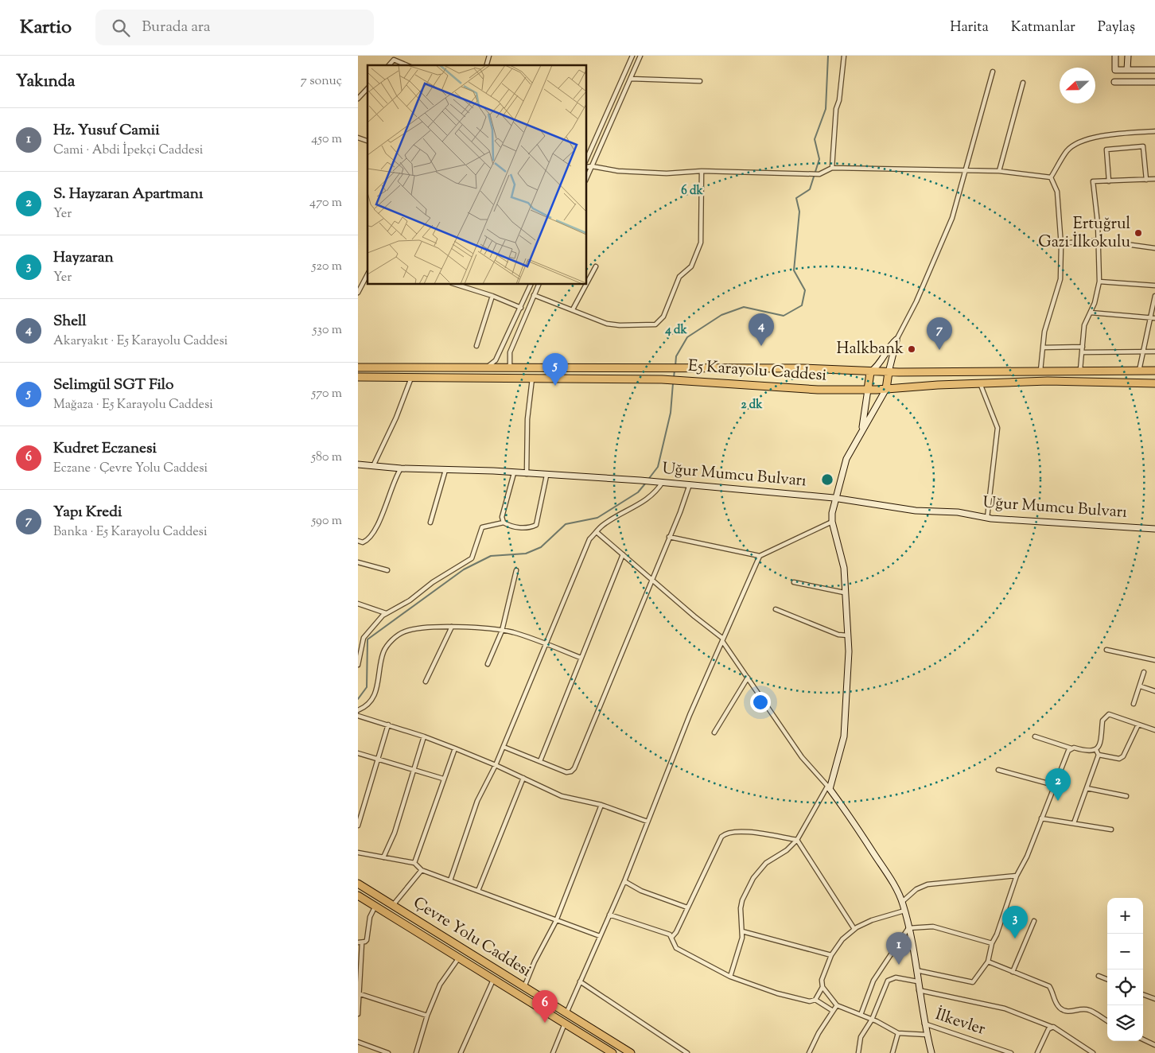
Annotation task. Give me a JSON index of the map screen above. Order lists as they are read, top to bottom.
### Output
{
  "streets": {
    "highway": ["E5 Karayolu Caddesi", "Çevre Yolu Caddesi"],
    "street": ["Uğur Mumcu Bulvarı", "İlkevler"]
  },
  "places": ["Ertuğrul Gazi İlkokulu", "Halkbank"],
  "north": "left",
  "page": {
    "header": "Kartio",
    "search": "Burada ara",
    "nav": ["Harita", "Katmanlar", "Paylaş"],
    "heading": ["Yakında", "7 sonuç"],
    "list": [
      {
        "mark": "1",
        "name": "Hz. Yusuf Camii",
        "note": "Cami · Abdi İpekçi Caddesi",
        "value": "450 m"
      },
      {
        "mark": "2",
        "name": "S. Hayzaran Apartmanı",
        "note": "Yer",
        "value": "470 m"
      },
      {
        "mark": "3",
        "name": "Hayzaran",
        "note": "Yer",
        "value": "520 m"
      },
      {
        "mark": "4",
        "name": "Shell",
        "note": "Akaryakıt · E5 Karayolu Caddesi",
        "value": "530 m"
      },
      {
        "mark": "5",
        "name": "Selimgül SGT Filo",
        "note": "Mağaza · E5 Karayolu Caddesi",
        "value": "570 m"
      },
      {
        "mark": "6",
        "name": "Kudret Eczanesi",
        "note": "Eczane · Çevre Yolu Caddesi",
        "value": "580 m"
      },
      {
        "mark": "7",
        "name": "Yapı Kredi",
        "note": "Banka · E5 Karayolu Caddesi",
        "value": "590 m"
      }
    ],
    "pins": [
      "4",
      "7",
      "5",
      "2",
      "3",
      "1",
      "6"
    ],
    "map_buttons": ["+", "−"]
  },
  "rings": ["6 dk", "4 dk", "2 dk"]
}
